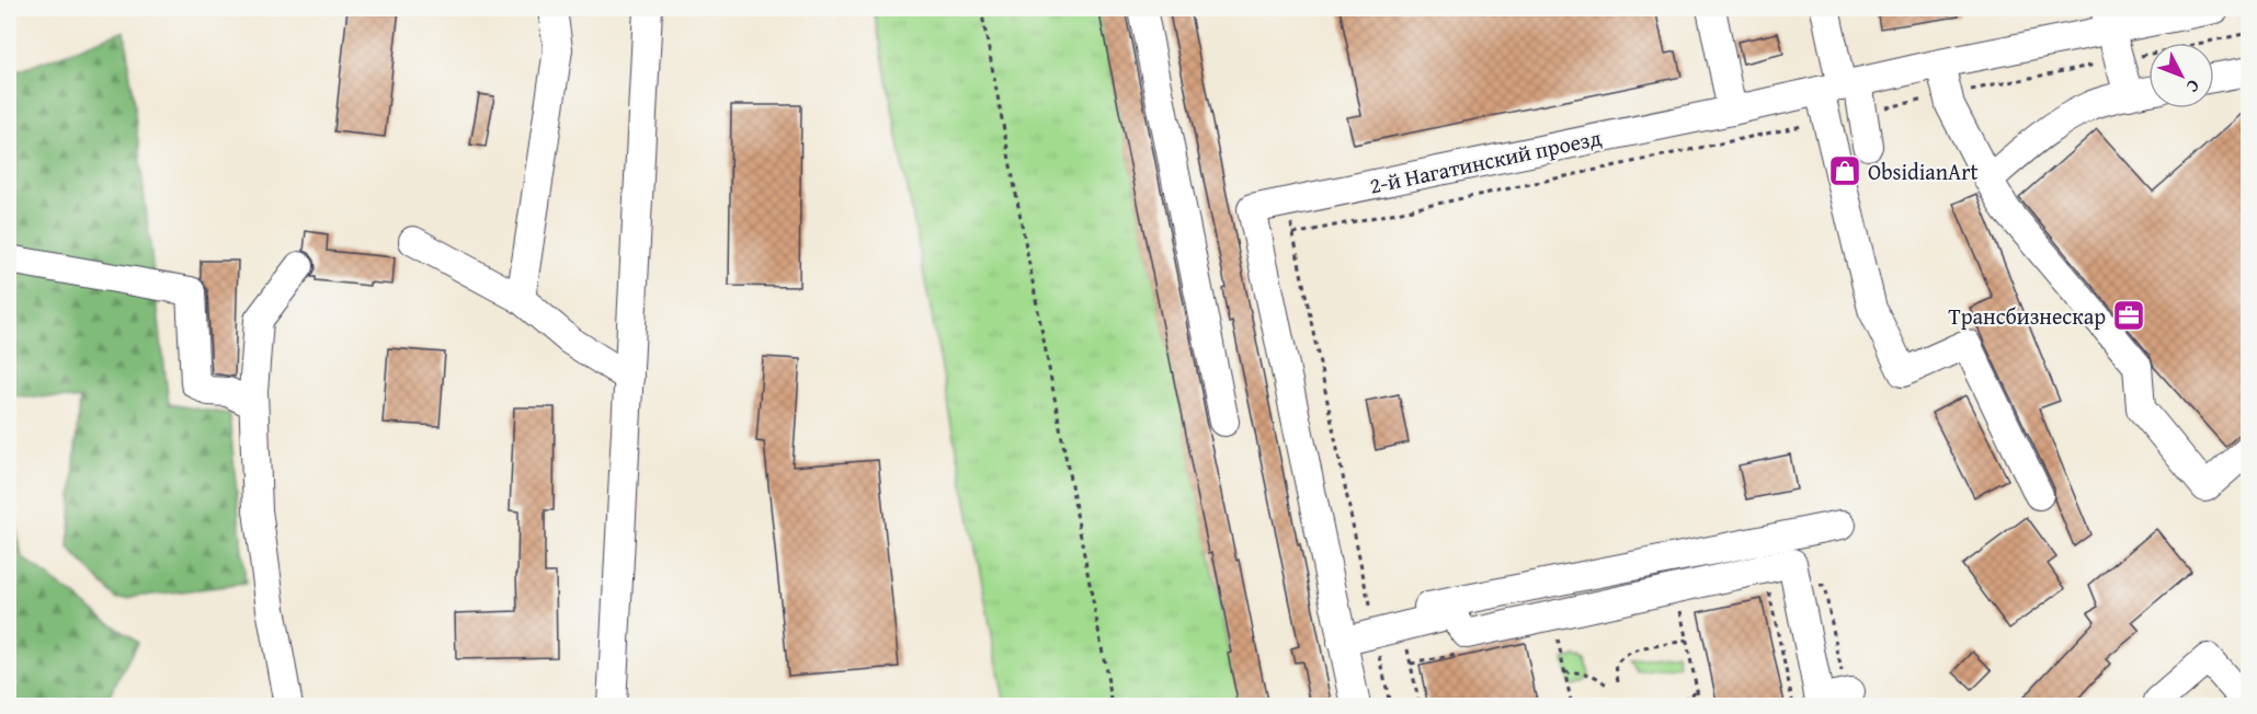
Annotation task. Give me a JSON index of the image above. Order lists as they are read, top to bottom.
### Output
{
  "streets": {
    "street": ["2-й Нагатинский проезд"]
  },
  "places": {
    "shop": ["ObsidianArt"],
    "office": ["Трансбизнескар"]
  },
  "north": "bottom right"
}
